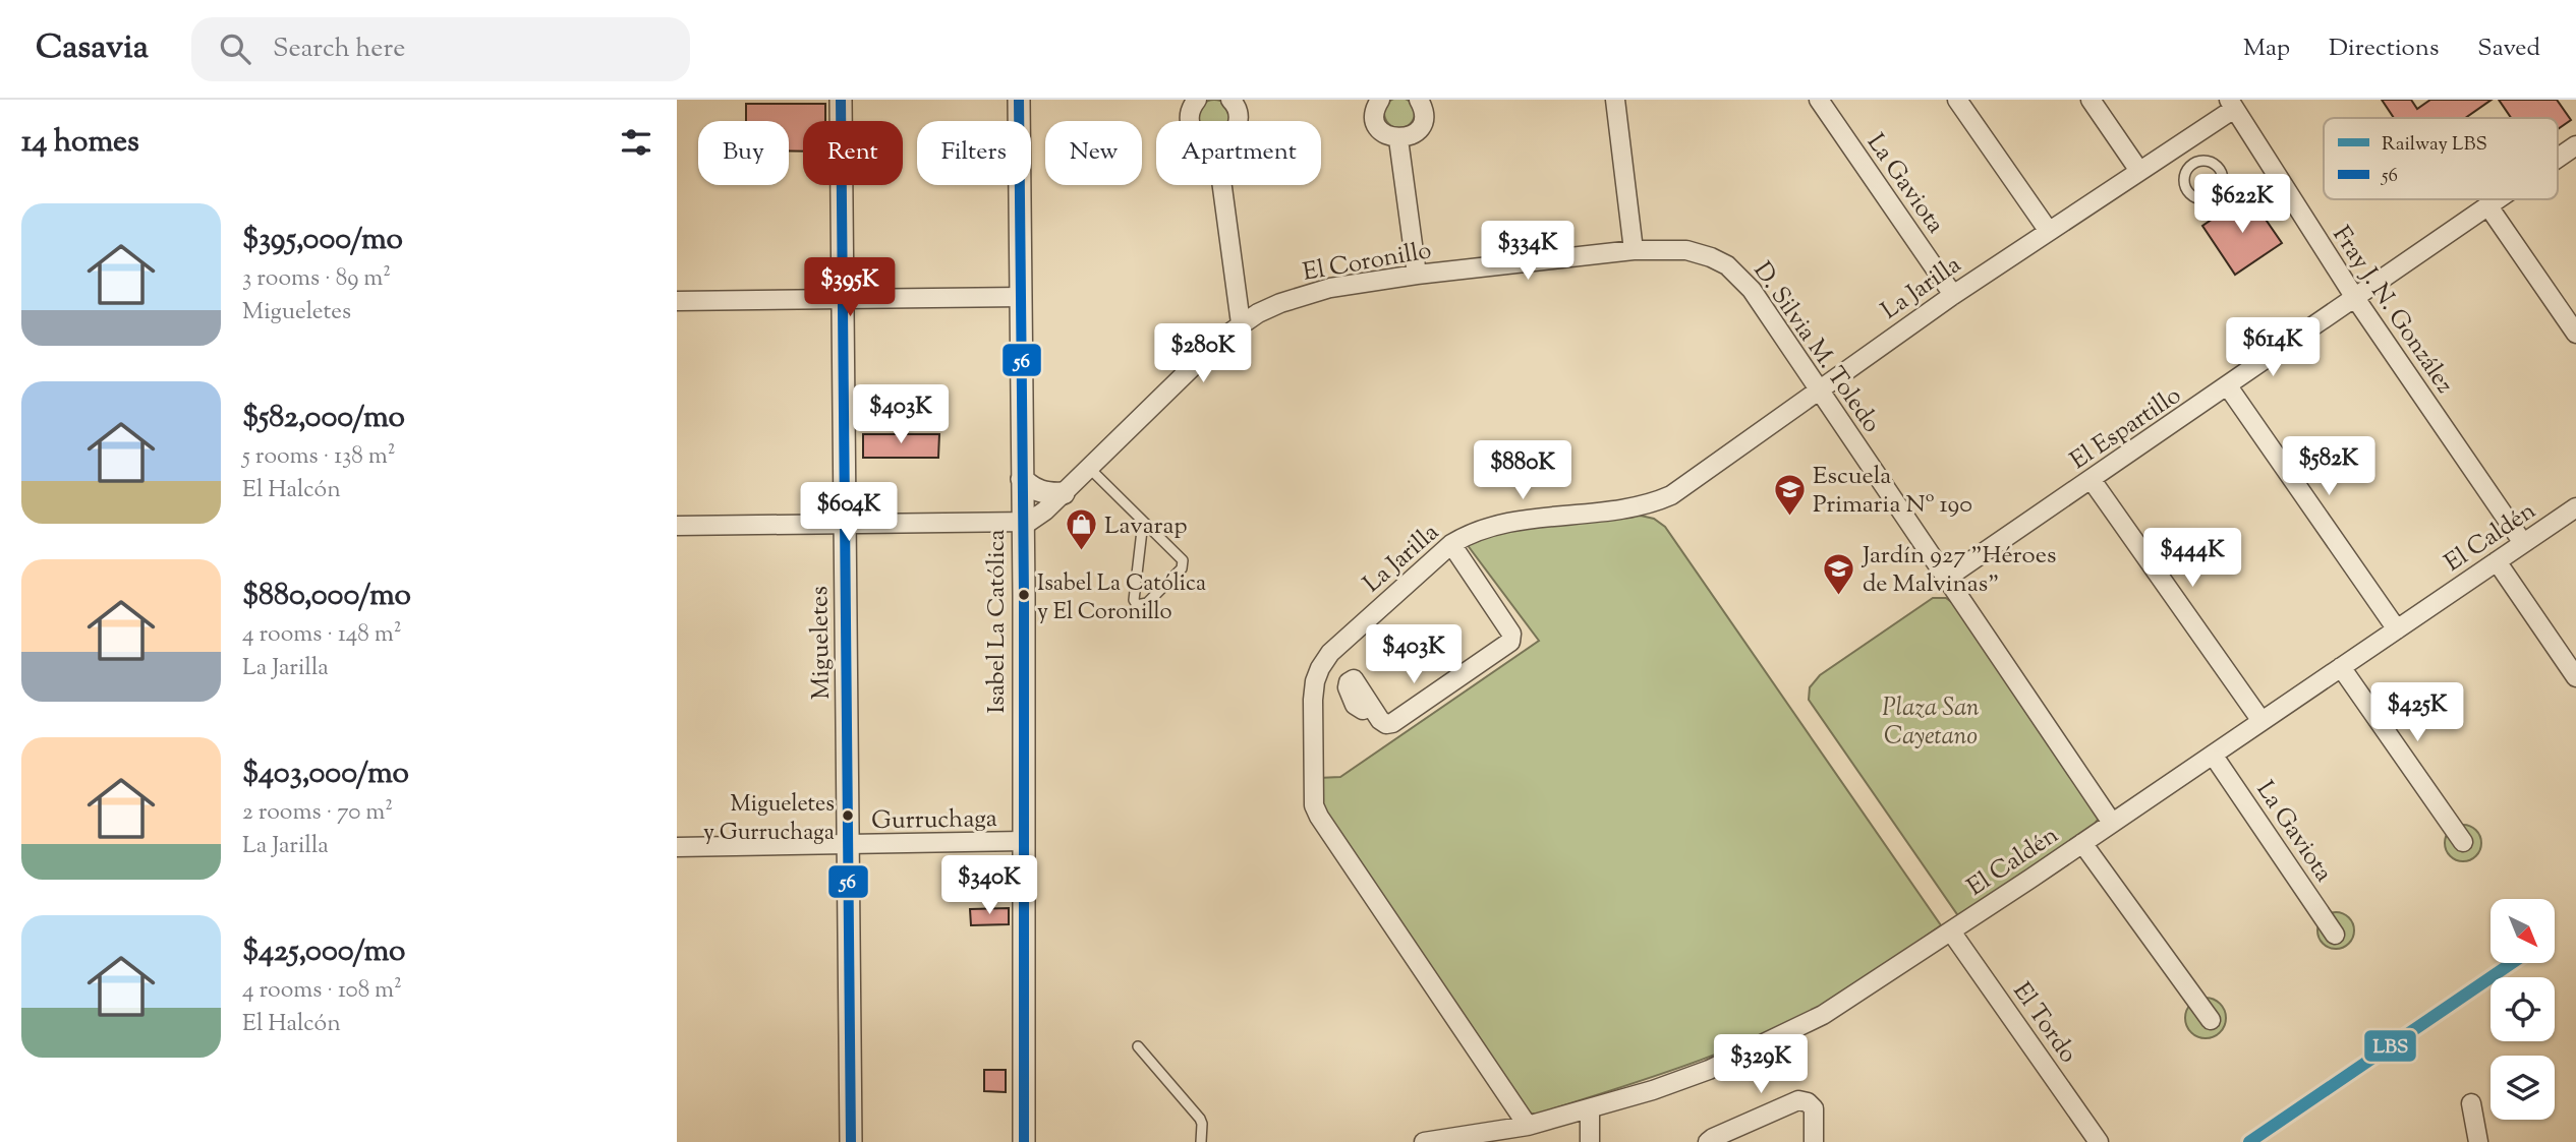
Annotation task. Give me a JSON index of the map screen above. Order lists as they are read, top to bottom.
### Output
{
  "streets": {
    "street": [
      "La Gaviota",
      "El Coronillo",
      "La Jarilla",
      "Fray J. N. González",
      "D. Silvia M. Toledo",
      "El Espartillo",
      "El Caldén",
      "Isabel La Católica",
      "Migueletes",
      "Gurruchaga",
      "El Tordo"
    ]
  },
  "crossings": [
    ["La Gaviota", "La Jarilla"],
    ["La Gaviota", "El Caldén"],
    ["El Coronillo", "D. Silvia M. Toledo"],
    ["El Coronillo", "Isabel La Católica"],
    ["La Jarilla", "Fray J. N. González"],
    ["La Jarilla", "D. Silvia M. Toledo"],
    ["La Jarilla", "El Caldén"],
    ["Fray J. N. González", "El Espartillo"],
    ["Fray J. N. González", "El Caldén"],
    ["D. Silvia M. Toledo", "El Espartillo"],
    ["D. Silvia M. Toledo", "El Caldén"],
    ["El Caldén", "El Tordo"],
    ["Isabel La Católica", "Gurruchaga"],
    ["Migueletes", "Gurruchaga"]
  ],
  "parks": ["Plaza San Cayetano"],
  "places": {
    "school or university": ["Escuela Primaria Nº 190", "Jardín 927 \"Héroes de Malvinas\""],
    "shop": ["Lavarap"],
    "other": ["Isabel La Católica y El Coronillo", "Migueletes y Gurruchaga"]
  },
  "lines": ["transit line 56", "rail line LBS"],
  "legend": ["Railway LBS", "56"],
  "north": "bottom right",
  "page": {
    "header": "Casavia",
    "search": "Search here",
    "nav": ["Map", "Directions", "Saved"],
    "heading": "14 homes",
    "chip": [
      "Buy",
      "Rent",
      "Filters",
      "New",
      "Apartment"
    ],
    "price": [
      "$622K",
      "$334K",
      "$395K",
      "$614K",
      "$280K",
      "$403K",
      "$582K",
      "$880K",
      "$604K",
      "$444K",
      "$403K",
      "$425K",
      "$340K",
      "$329K"
    ],
    "list": [
      {
        "name": "$395,000/mo",
        "note": "3 rooms · 89 m² · Migueletes"
      },
      {
        "name": "$582,000/mo",
        "note": "5 rooms · 138 m² · El Halcón"
      },
      {
        "name": "$880,000/mo",
        "note": "4 rooms · 148 m² · La Jarilla"
      },
      {
        "name": "$403,000/mo",
        "note": "2 rooms · 70 m² · La Jarilla"
      },
      {
        "name": "$425,000/mo",
        "note": "4 rooms · 108 m² · El Halcón"
      }
    ]
  }
}
